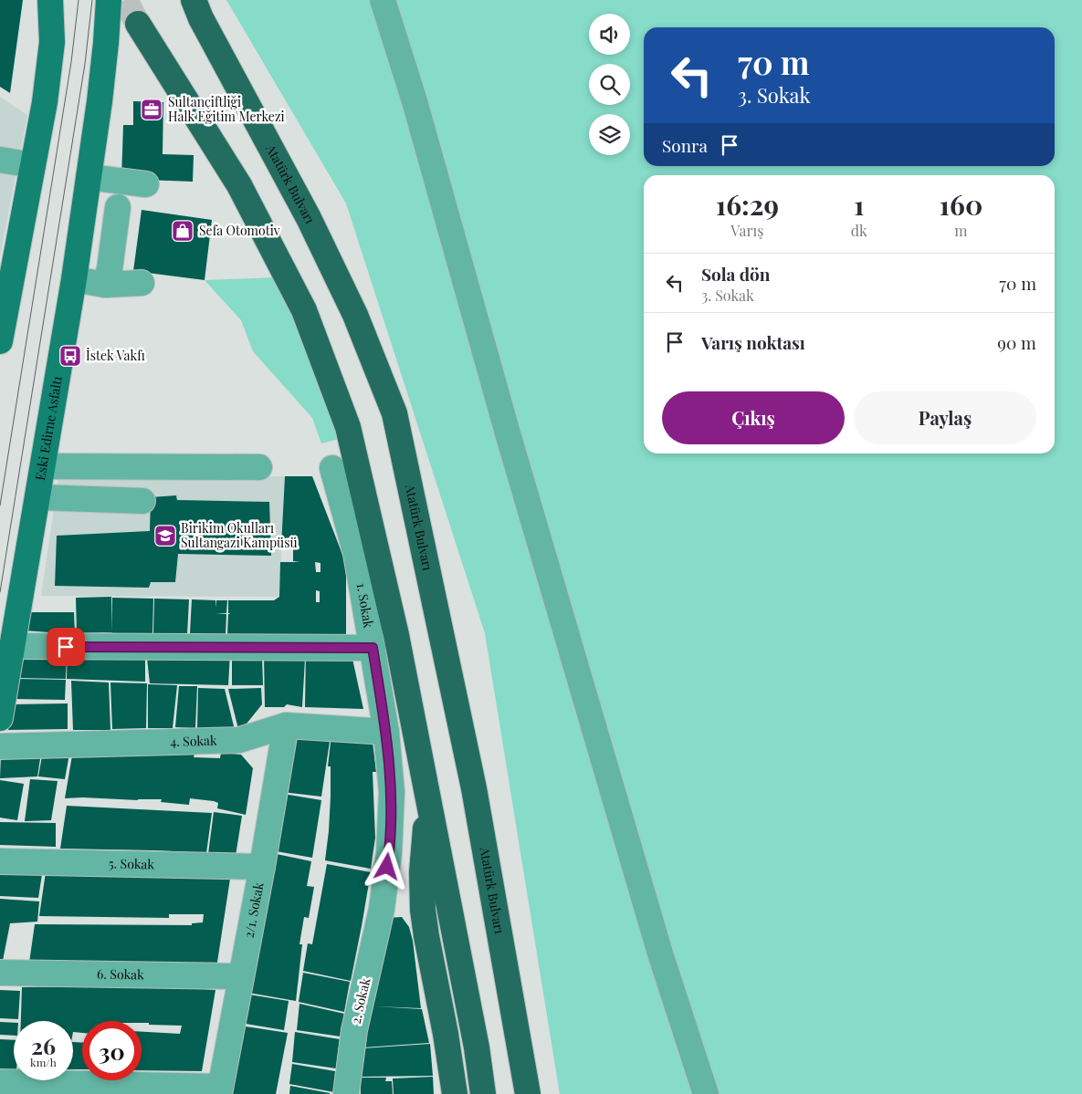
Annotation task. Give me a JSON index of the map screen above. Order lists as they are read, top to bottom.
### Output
{
  "streets": {
    "highway": ["Atatürk Bulvarı"],
    "main road": ["Eski Edirne Asfaltı"],
    "street": [
      "1. Sokak",
      "4. Sokak",
      "5. Sokak",
      "2/1. Sokak",
      "6. Sokak",
      "2. Sokak"
    ]
  },
  "crossings": [
    ["1. Sokak", "4. Sokak"],
    ["1. Sokak", "2. Sokak"],
    ["4. Sokak", "2/1. Sokak"],
    ["5. Sokak", "2/1. Sokak"],
    ["2/1. Sokak", "6. Sokak"]
  ],
  "places": {
    "office": ["Sultançiftliği Halk Eğitim Merkezi"],
    "shop": ["Sefa Otomotiv"],
    "bus stop": ["İstek Vakfı"],
    "school or university": ["Birikim Okulları Sultangazi Kampüsü"]
  },
  "page": {
    "turn": ["70 m", "3. Sokak"],
    "then": "Sonra",
    "eta": [
      "16:29",
      "Varış",
      "1",
      "dk",
      "160",
      "m"
    ],
    "list": [
      {
        "name": "Sola dön",
        "note": "3. Sokak",
        "value": "70 m"
      },
      {
        "name": "Varış noktası",
        "value": "90 m"
      }
    ],
    "buttons": ["Çıkış", "Paylaş"],
    "speed": "26 km/h",
    "limit": "30"
  }
}
